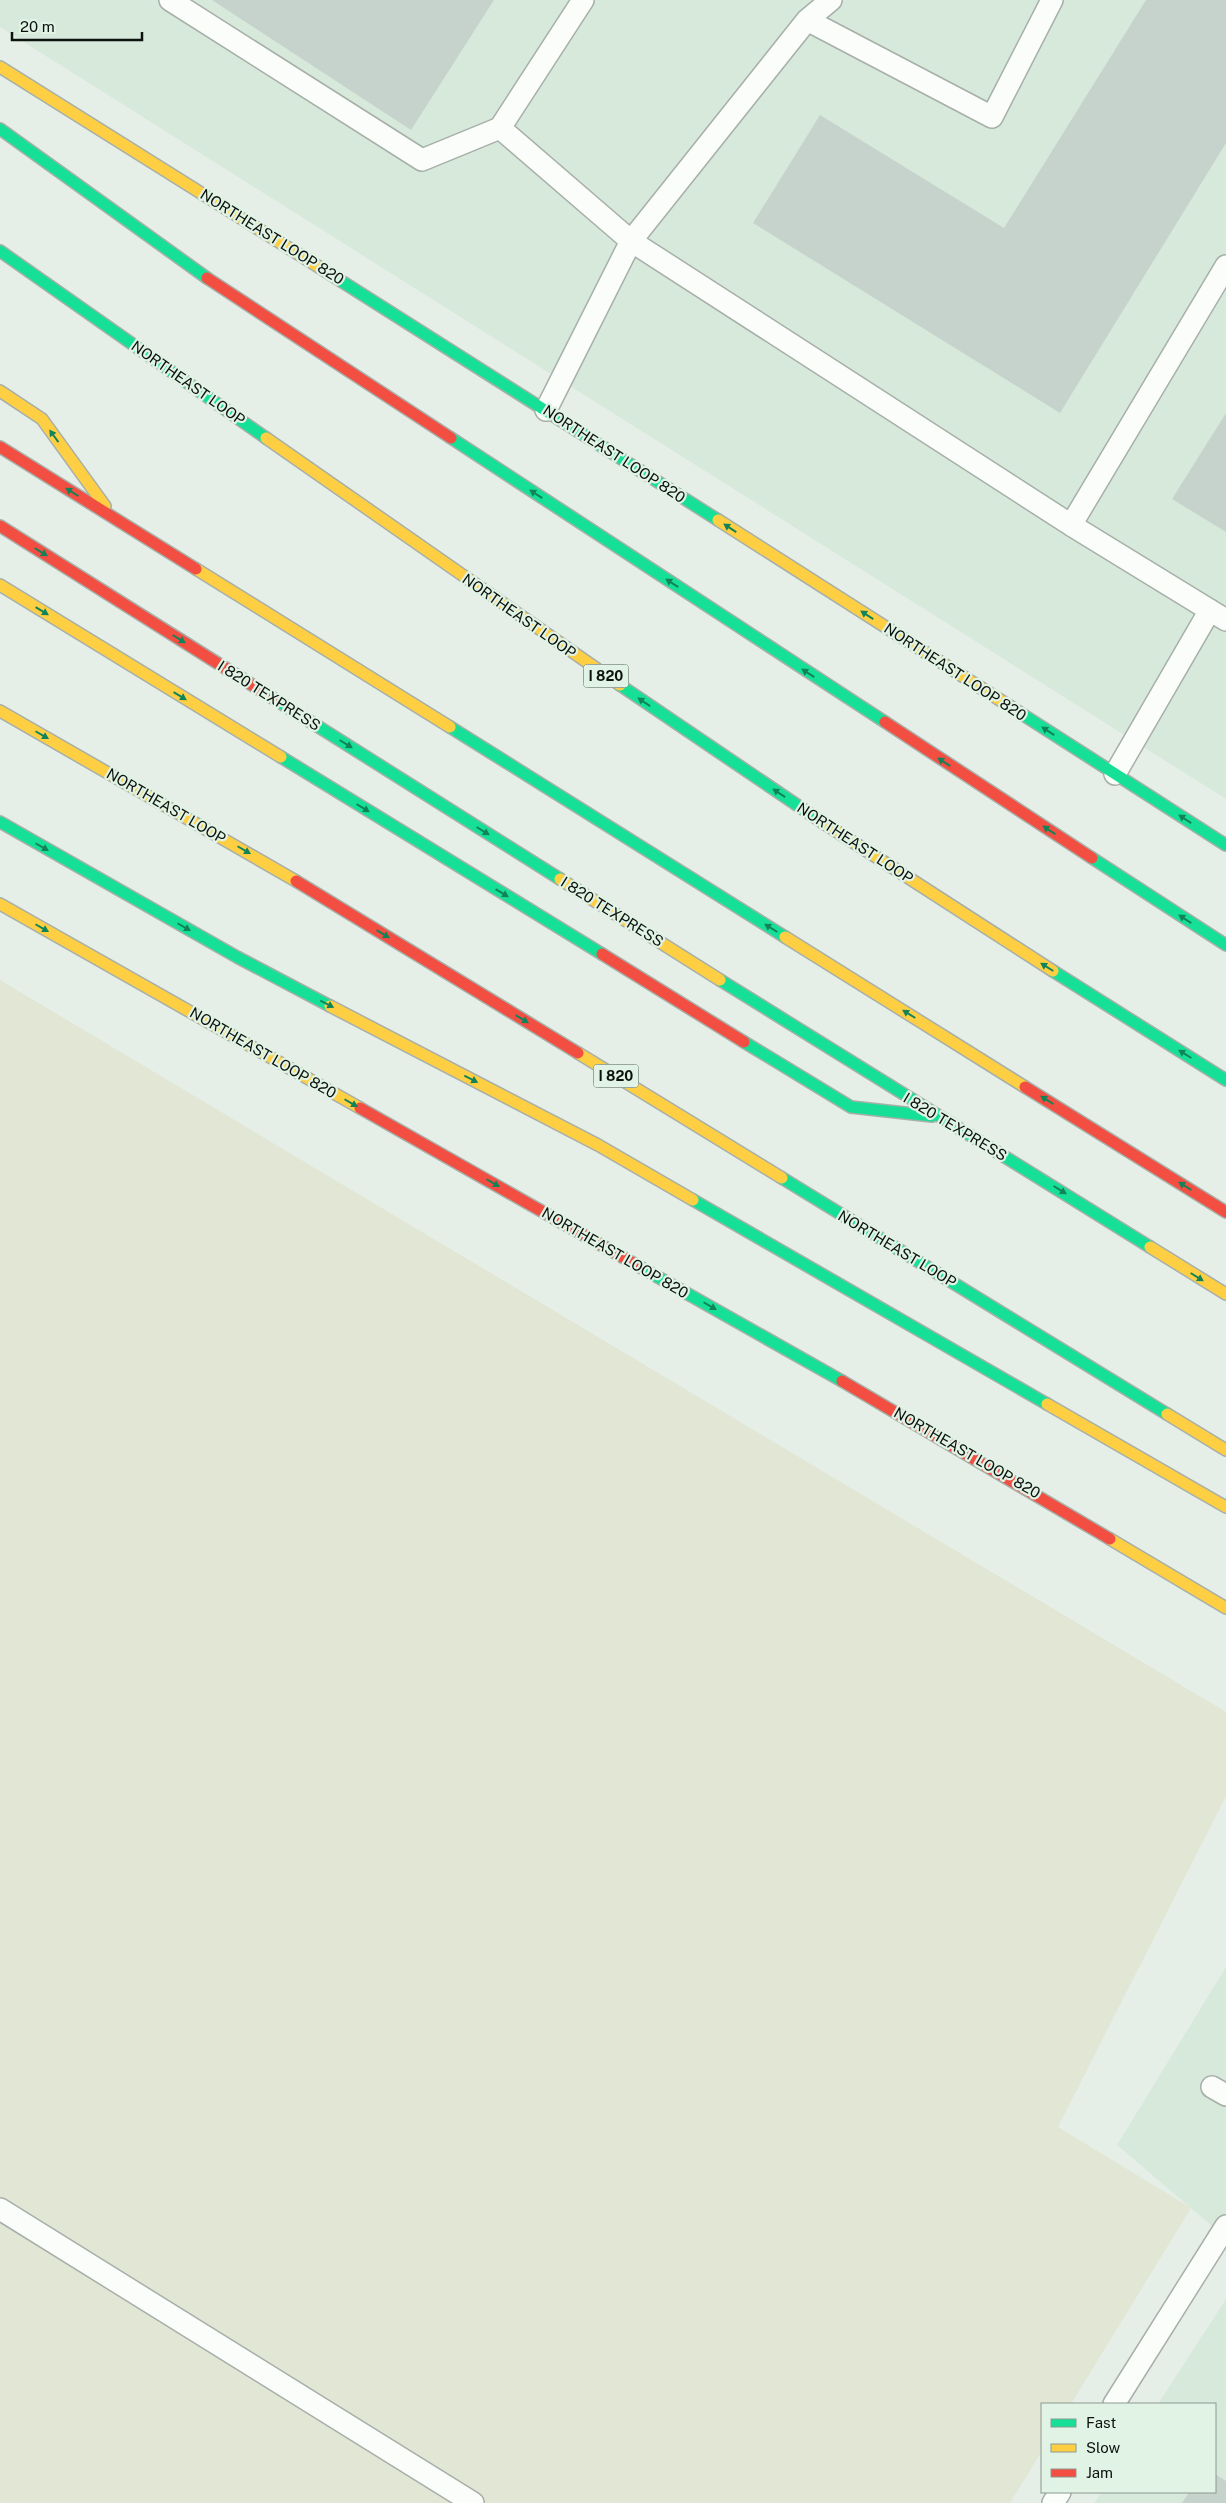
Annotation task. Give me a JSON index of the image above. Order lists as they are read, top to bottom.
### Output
{
  "streets": {
    "main road": [
      "NORTHEAST LOOP 820",
      "NORTHEAST LOOP",
      "I 820",
      "I 820 TEXPRESS"
    ]
  },
  "legend": ["Fast", "Slow", "Jam"],
  "scale_bar": "20 m"
}
